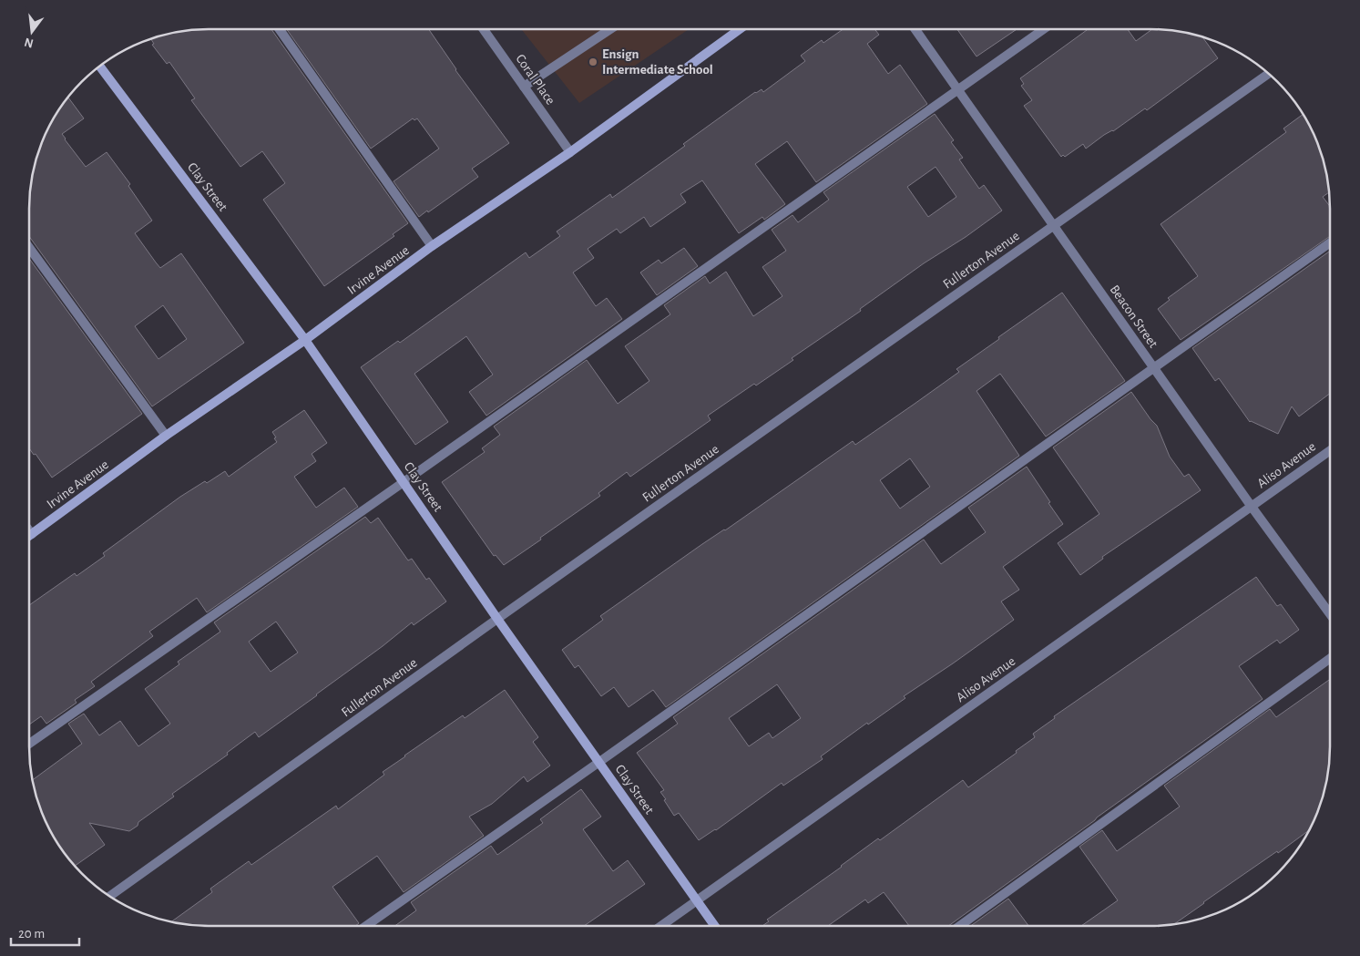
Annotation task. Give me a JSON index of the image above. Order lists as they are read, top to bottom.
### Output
{
  "streets": {
    "street": [
      "Coral Place",
      "Clay Street",
      "Fullerton Avenue",
      "Irvine Avenue",
      "Beacon Street",
      "Aliso Avenue"
    ]
  },
  "crossings": [
    ["Coral Place", "Irvine Avenue"],
    ["Clay Street", "Fullerton Avenue"],
    ["Clay Street", "Irvine Avenue"],
    ["Clay Street", "Aliso Avenue"],
    ["Fullerton Avenue", "Beacon Street"],
    ["Beacon Street", "Aliso Avenue"]
  ],
  "places": ["Ensign Intermediate School"],
  "scale_bar": "20 m",
  "north": "bottom"
}
